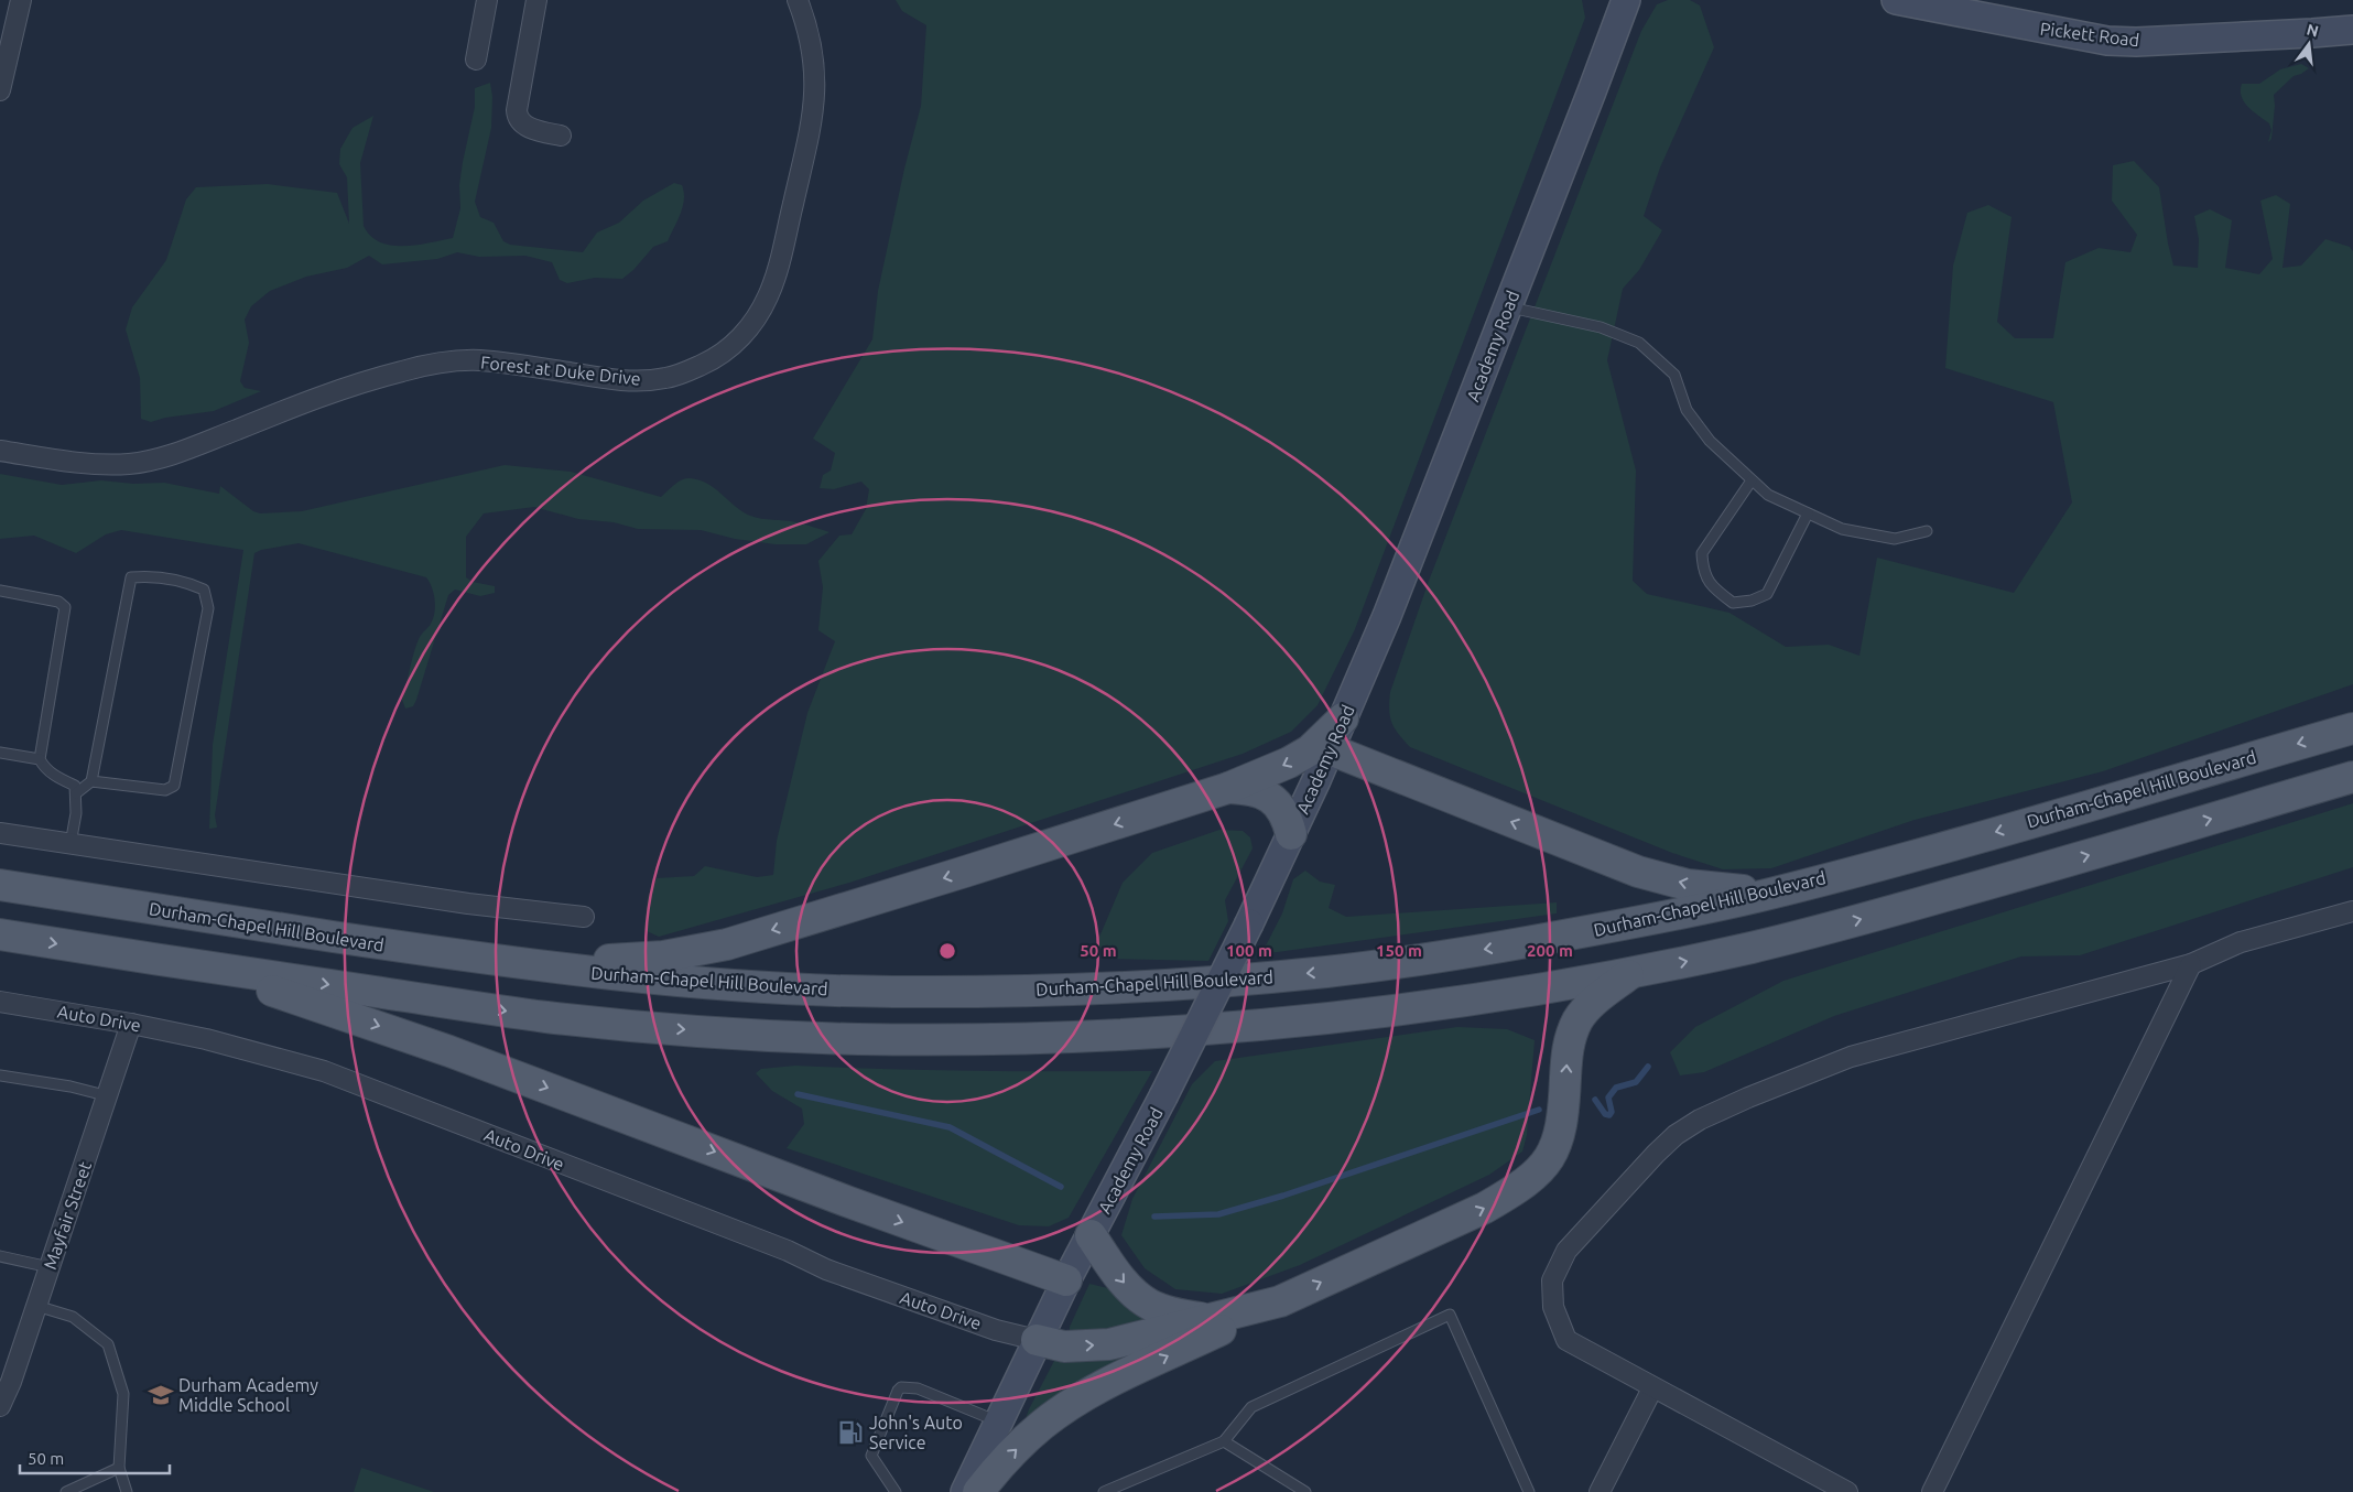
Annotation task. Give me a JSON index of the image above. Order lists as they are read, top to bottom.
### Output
{
  "streets": {
    "main road": ["Pickett Road", "Academy Road", "Durham-Chapel Hill Boulevard"],
    "street": ["Forest at Duke Drive", "Auto Drive", "Mayfair Street"]
  },
  "crossings": [
    ["Academy Road", "Auto Drive"],
    ["Auto Drive", "Mayfair Street"]
  ],
  "places": {
    "school or university": ["Durham Academy Middle School"],
    "fuel station": ["John's Auto Service"]
  },
  "scale_bar": "50 m",
  "north": "top",
  "rings": [
    "50 m",
    "100 m",
    "150 m",
    "200 m"
  ]
}
